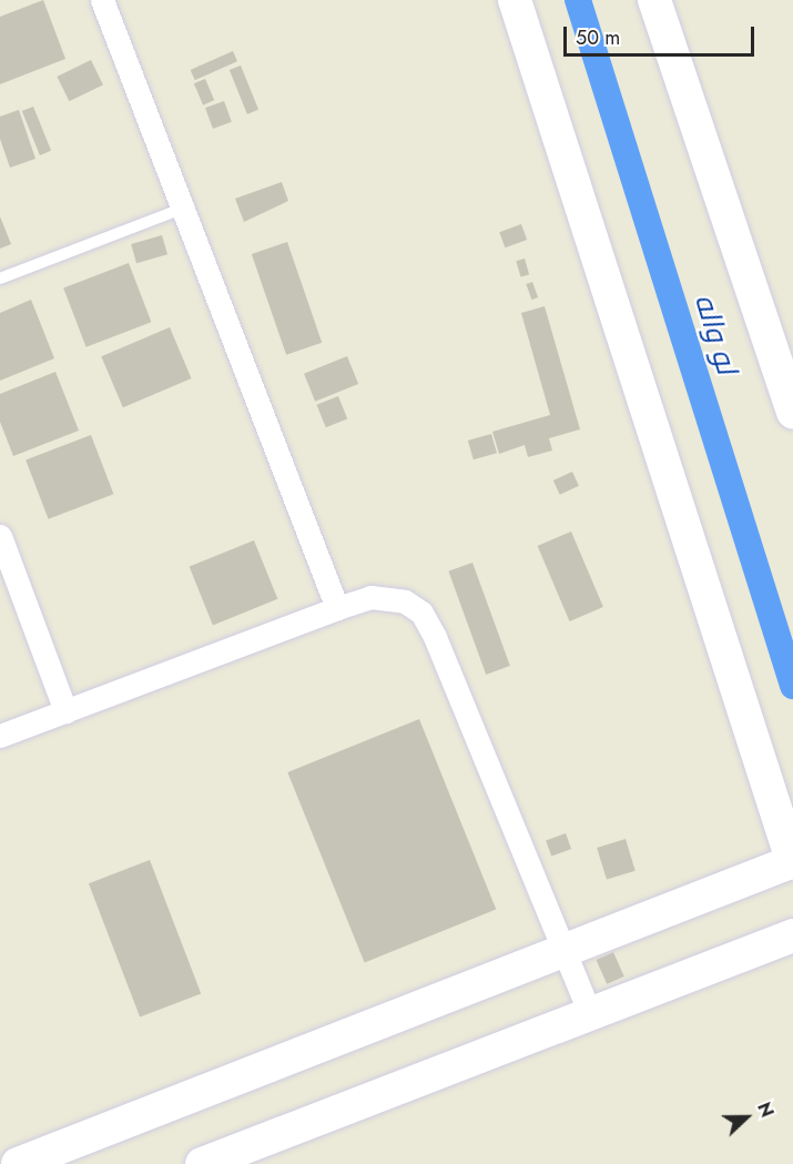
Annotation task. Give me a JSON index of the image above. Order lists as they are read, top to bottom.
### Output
{
  "water": ["لو واله"],
  "scale_bar": "50 m",
  "north": "right"
}
